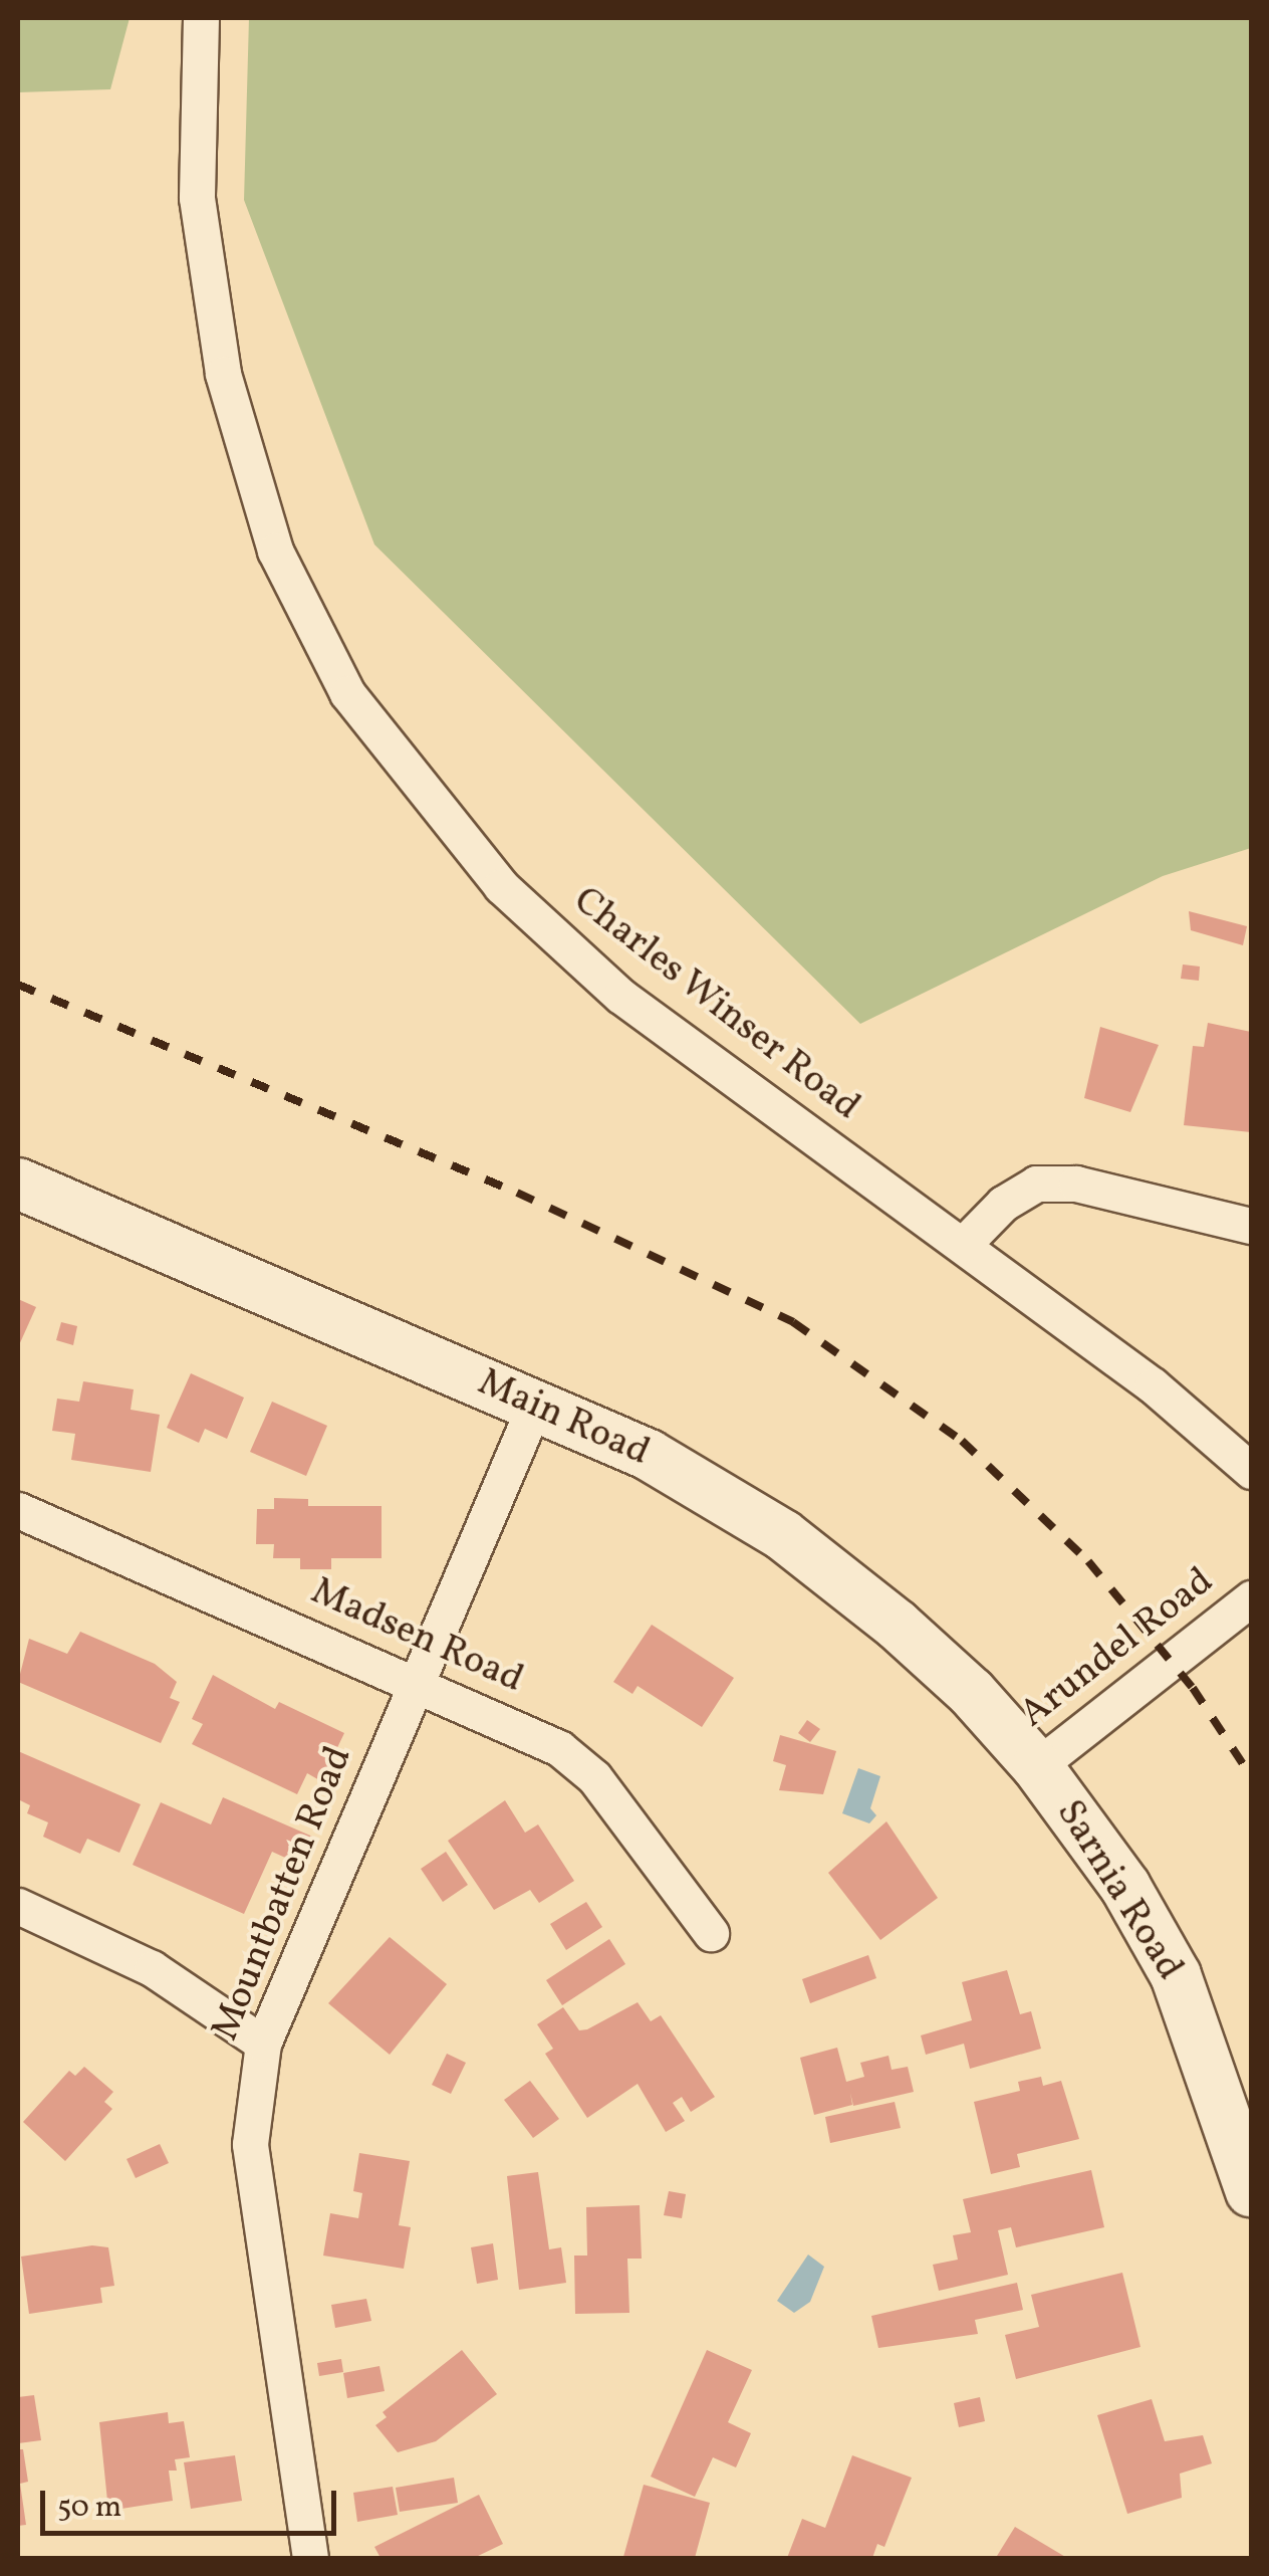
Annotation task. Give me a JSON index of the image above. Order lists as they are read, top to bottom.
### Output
{
  "streets": {
    "main road": ["Main Road", "Sarnia Road"],
    "street": [
      "Charles Winser Road",
      "Madsen Road",
      "Arundel Road",
      "Mountbatten Road"
    ]
  },
  "crossings": [
    ["Main Road", "Arundel Road"],
    ["Main Road", "Sarnia Road"],
    ["Main Road", "Mountbatten Road"],
    ["Madsen Road", "Mountbatten Road"],
    ["Arundel Road", "Sarnia Road"]
  ],
  "scale_bar": "50 m"
}
